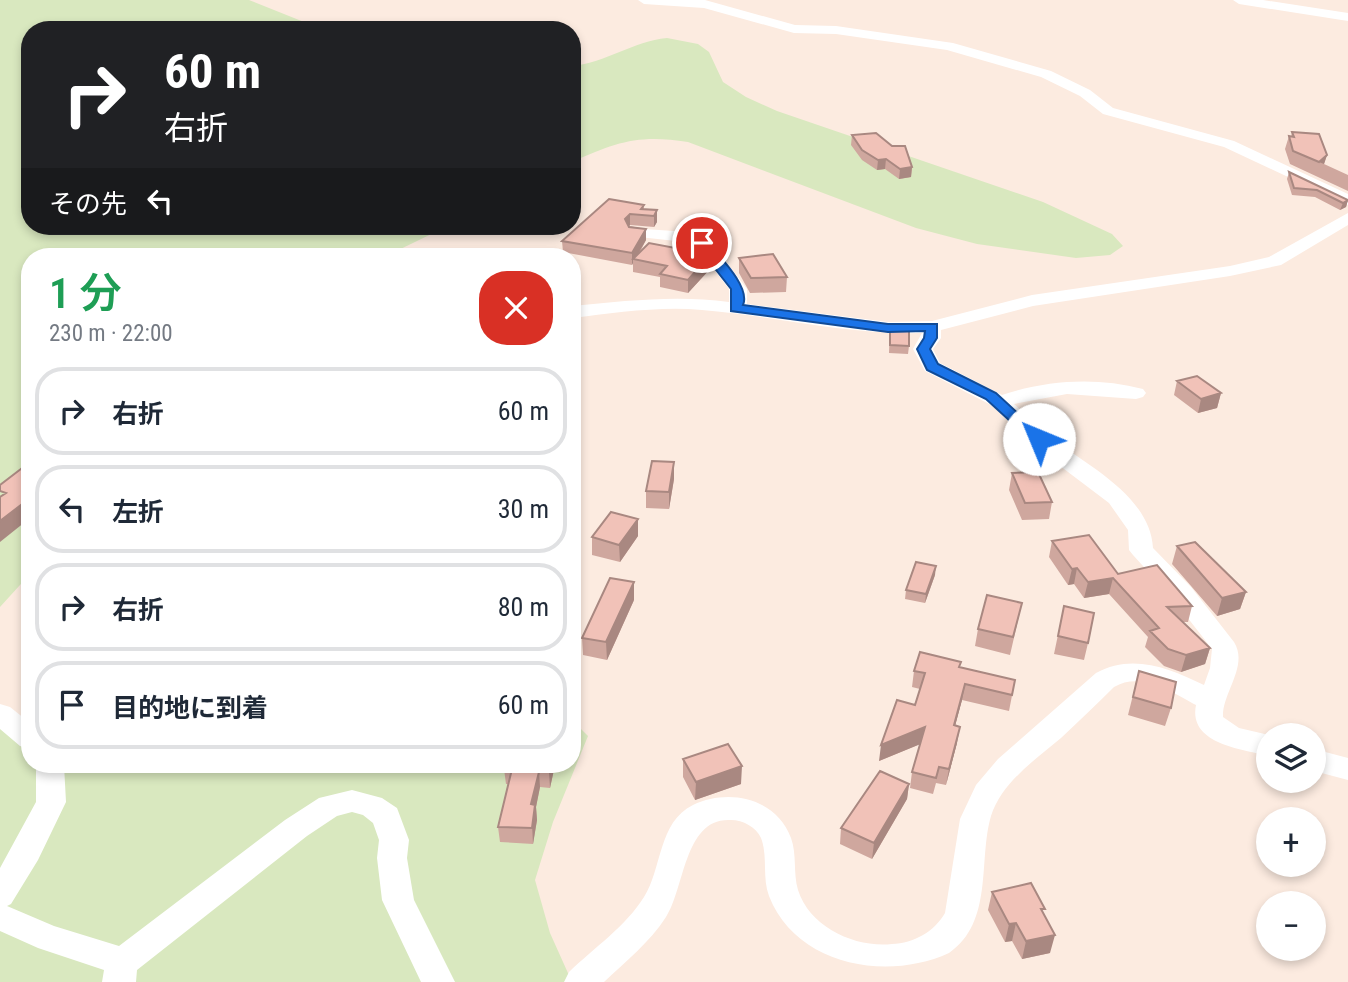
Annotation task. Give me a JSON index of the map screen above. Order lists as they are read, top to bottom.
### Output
{
  "page": {
    "turn": ["60 m", "右折"],
    "then": "その先",
    "heading": ["1 分", "230 m · 22:00"],
    "list": [
      {
        "name": "右折",
        "value": "60 m"
      },
      {
        "name": "左折",
        "value": "30 m"
      },
      {
        "name": "右折",
        "value": "80 m"
      },
      {
        "name": "目的地に到着",
        "value": "60 m"
      }
    ],
    "map_buttons": ["+", "−"]
  }
}
